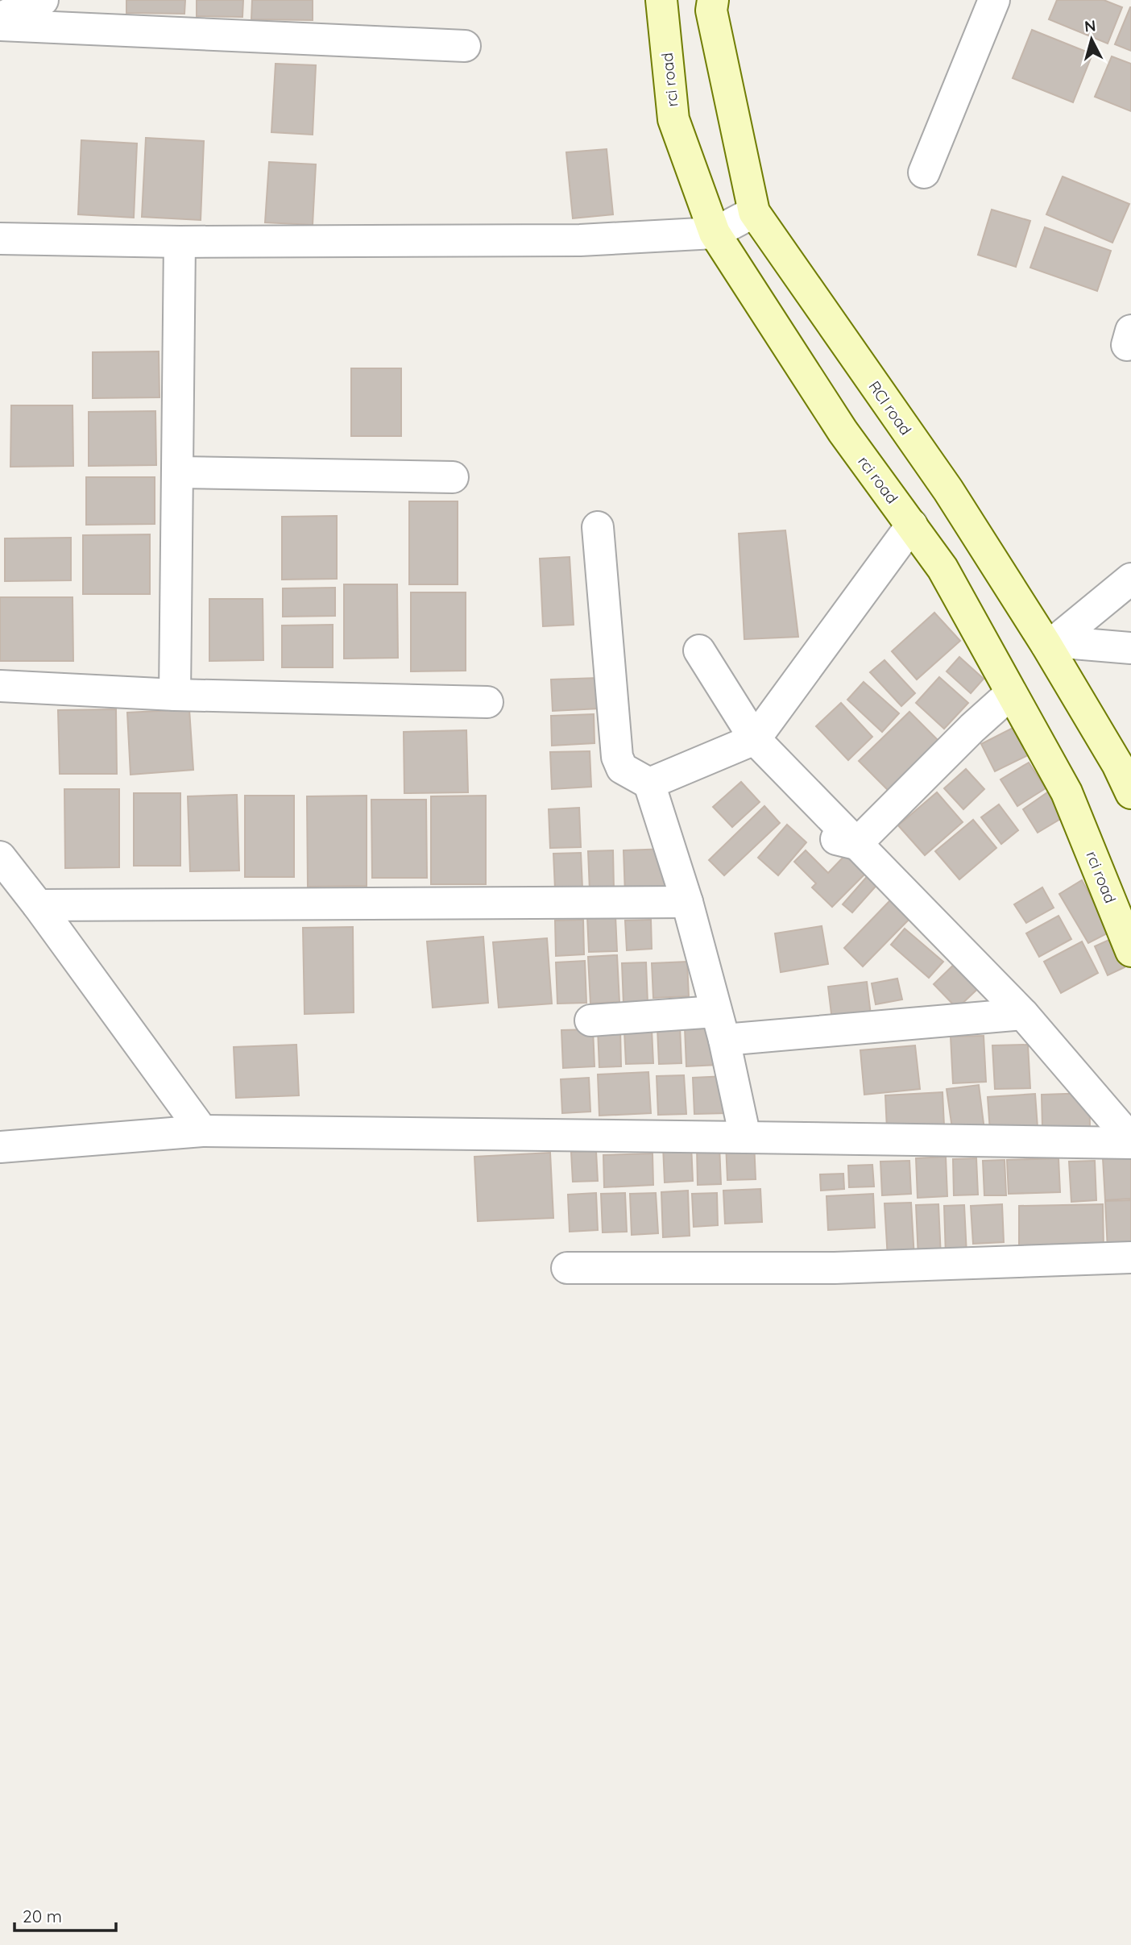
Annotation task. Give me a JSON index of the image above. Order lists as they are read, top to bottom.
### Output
{
  "streets": {
    "main road": ["rci road", "RCI road"]
  },
  "scale_bar": "20 m",
  "north": "top"
}
